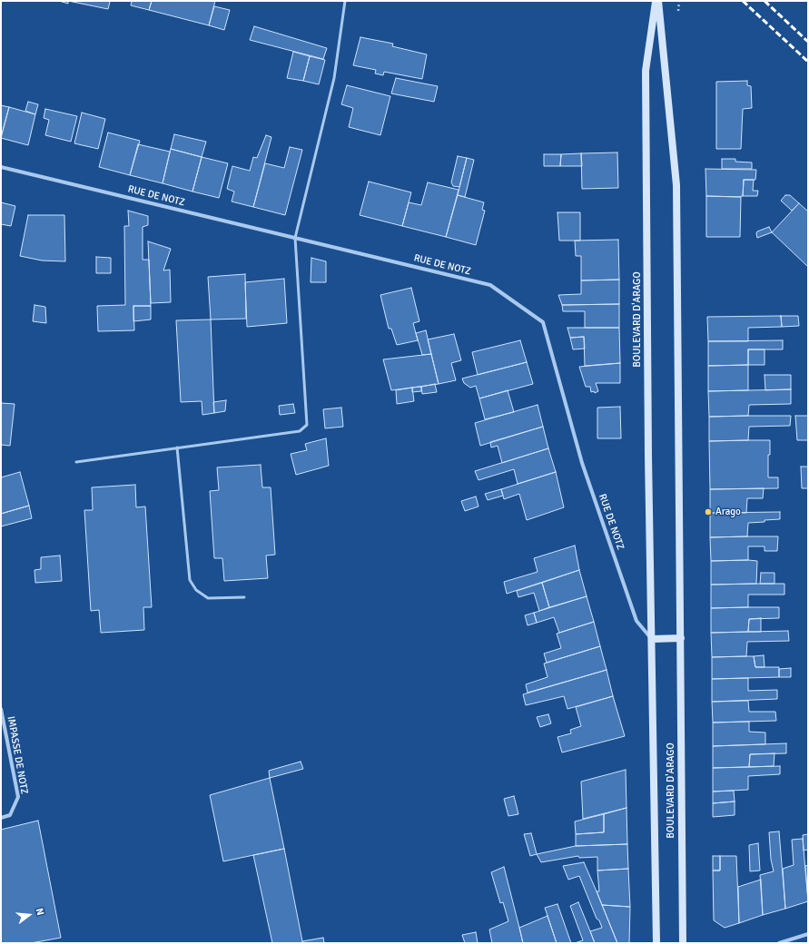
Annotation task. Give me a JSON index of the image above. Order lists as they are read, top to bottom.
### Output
{
  "streets": {
    "main road": ["BOULEVARD D'ARAGO"],
    "street": ["RUE DE NOTZ", "IMPASSE DE NOTZ"]
  },
  "crossings": [
    ["RUE DE NOTZ", "BOULEVARD D'ARAGO"]
  ],
  "places": ["Arago"],
  "north": "right"
}
